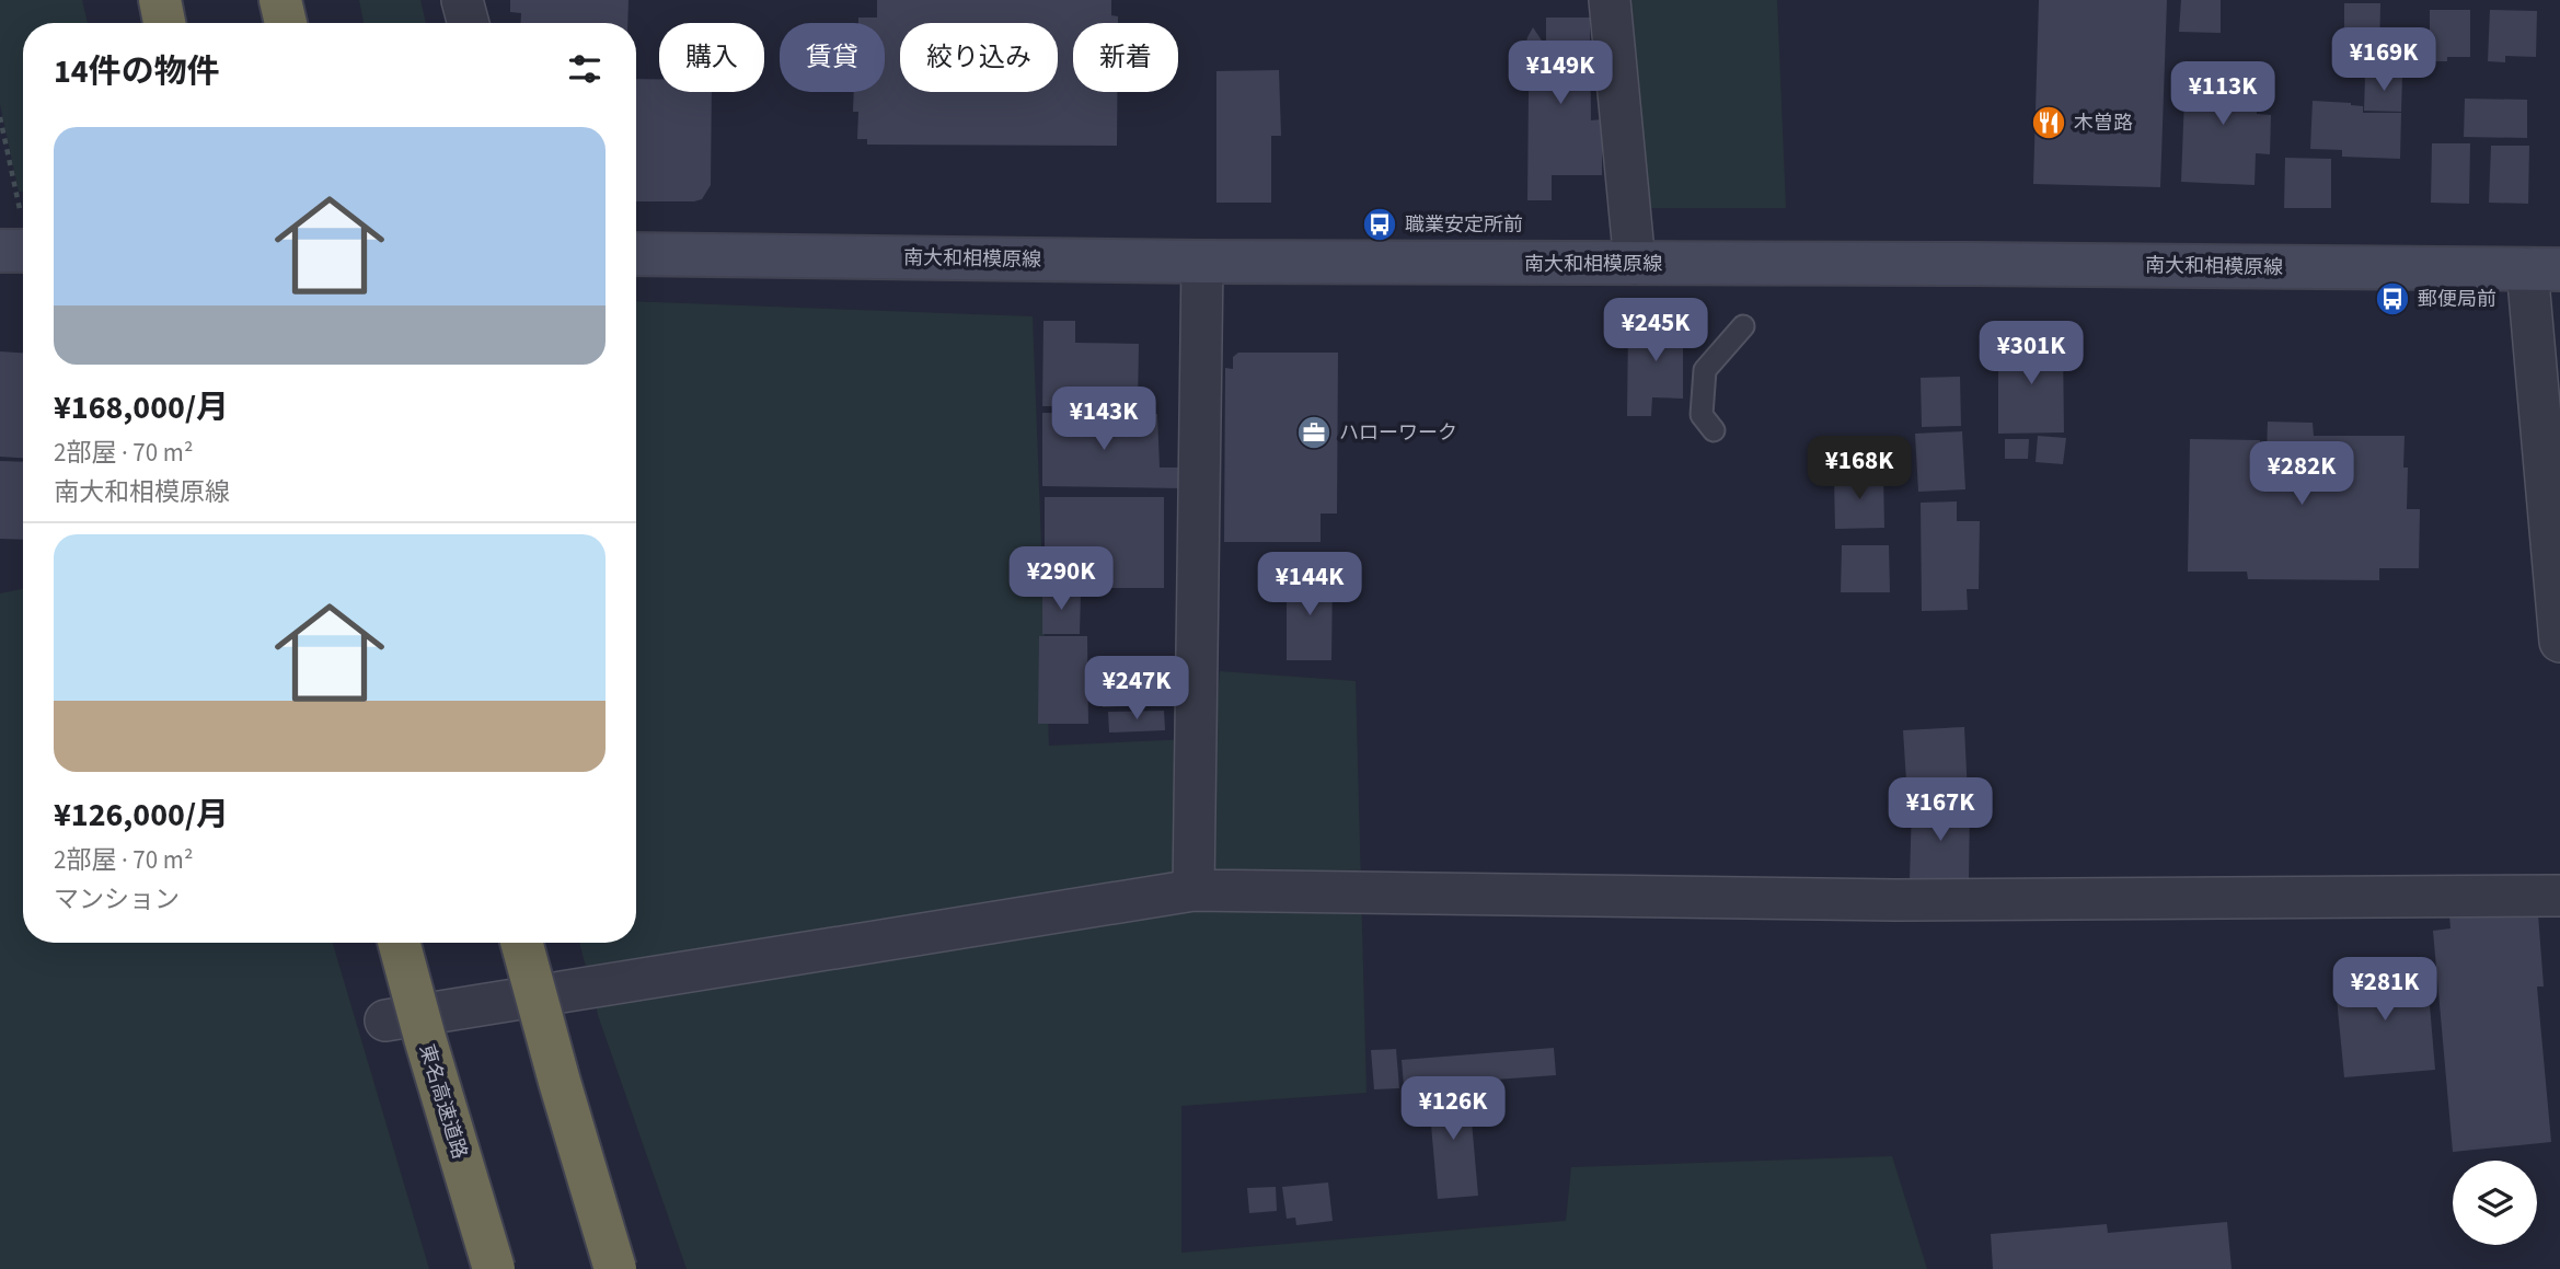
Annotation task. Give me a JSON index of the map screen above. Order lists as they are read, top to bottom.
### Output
{
  "streets": {
    "highway": ["東名高速道路"],
    "street": ["南大和相模原線"]
  },
  "places": {
    "restaurant": ["木曽路"],
    "bus stop": ["職業安定所前", "郵便局前"],
    "office": ["ハローワーク"]
  },
  "page": {
    "chip": [
      "購入",
      "賃貸",
      "絞り込み",
      "新着"
    ],
    "heading": "14件の物件",
    "price": [
      "¥169K",
      "¥149K",
      "¥113K",
      "¥245K",
      "¥301K",
      "¥143K",
      "¥168K",
      "¥282K",
      "¥290K",
      "¥144K",
      "¥247K",
      "¥167K",
      "¥281K",
      "¥126K"
    ],
    "list": [
      {
        "name": "¥168,000/月",
        "note": "2部屋 · 70 m² · 南大和相模原線"
      },
      {
        "name": "¥126,000/月",
        "note": "2部屋 · 70 m² · マンション"
      }
    ]
  }
}
